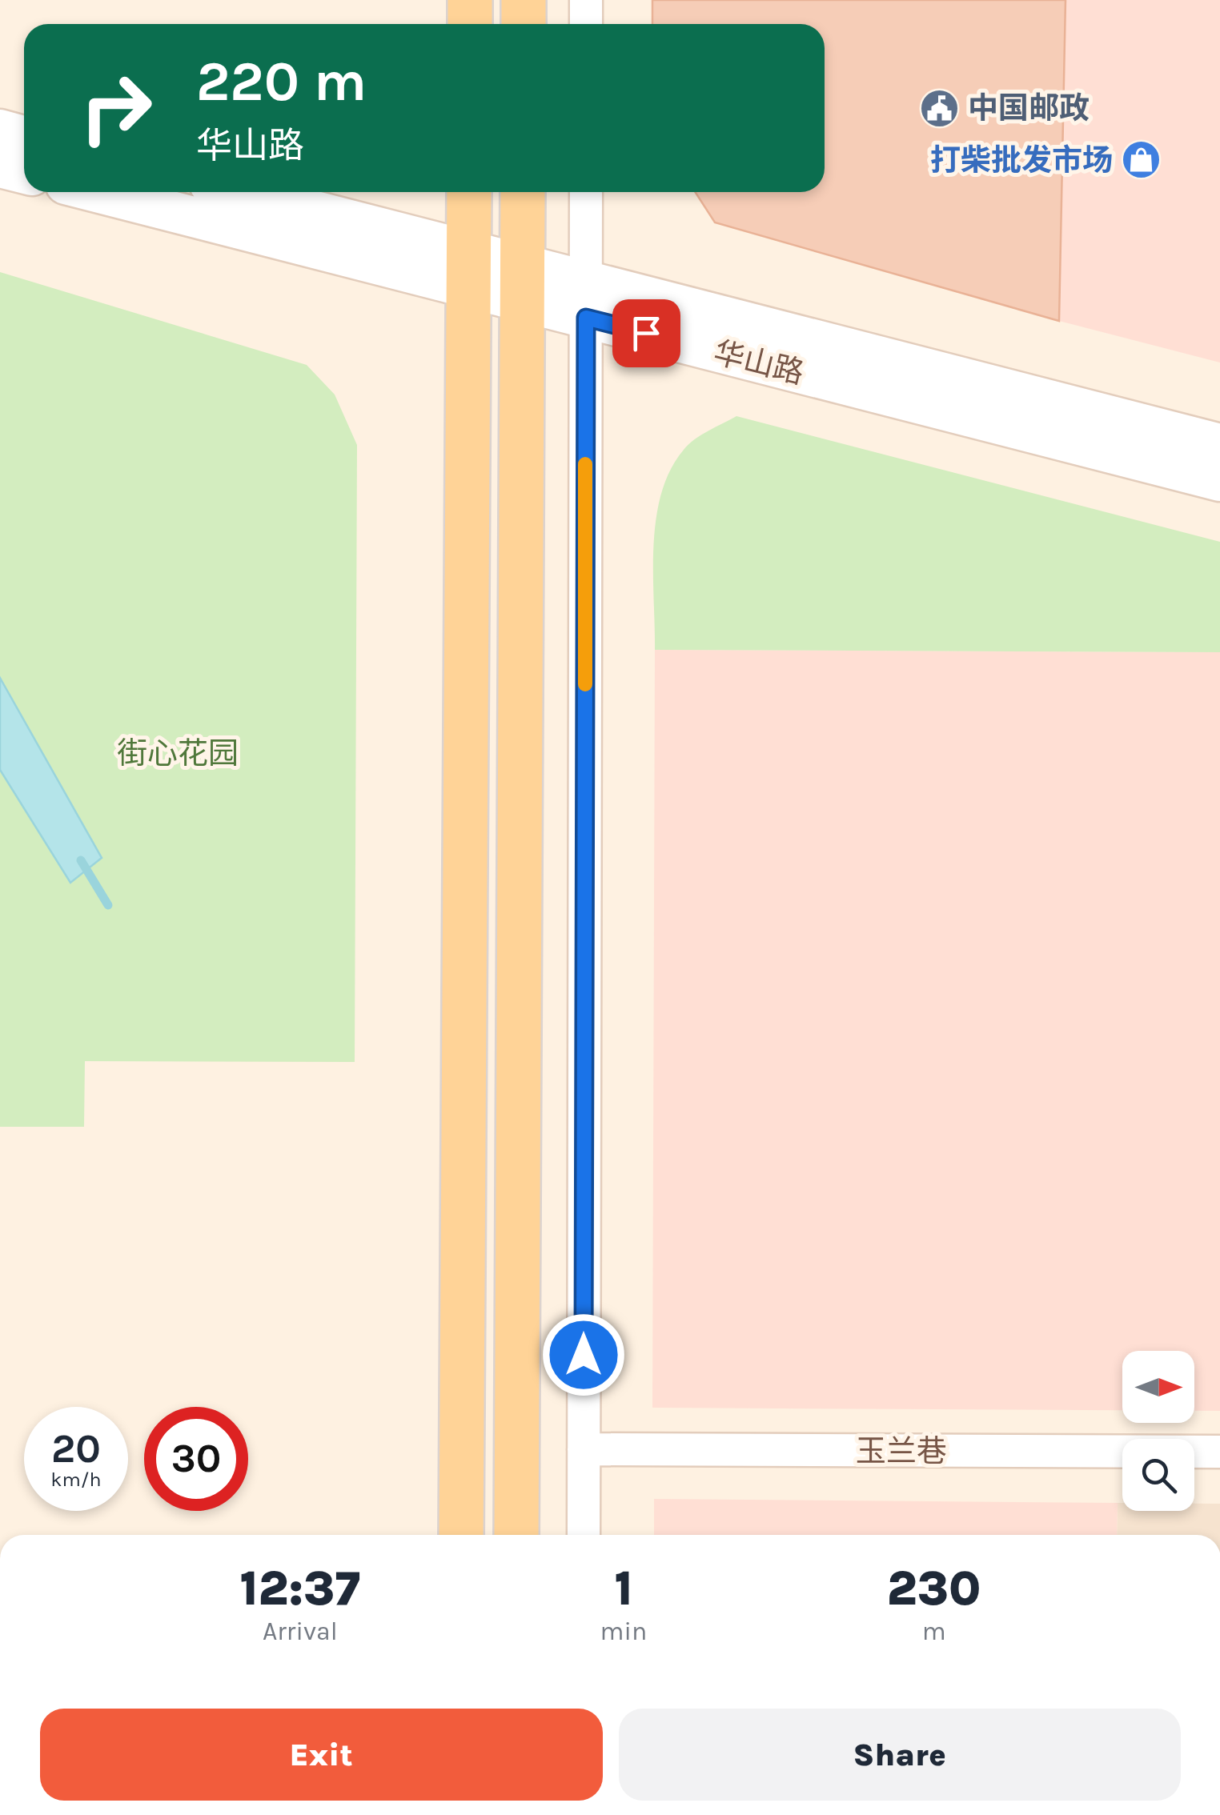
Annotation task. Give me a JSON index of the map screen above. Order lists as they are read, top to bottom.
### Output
{
  "streets": {
    "street": ["华山路", "玉兰巷"]
  },
  "parks": ["街心花园"],
  "places": {
    "public building": ["中国邮政"],
    "shop": ["打柴批发市场"]
  },
  "north": "right",
  "page": {
    "turn": ["220 m", "华山路"],
    "speed": "20 km/h",
    "limit": "30",
    "eta": [
      "12:37",
      "Arrival",
      "1",
      "min",
      "230",
      "m"
    ],
    "buttons": ["Exit", "Share"]
  }
}
